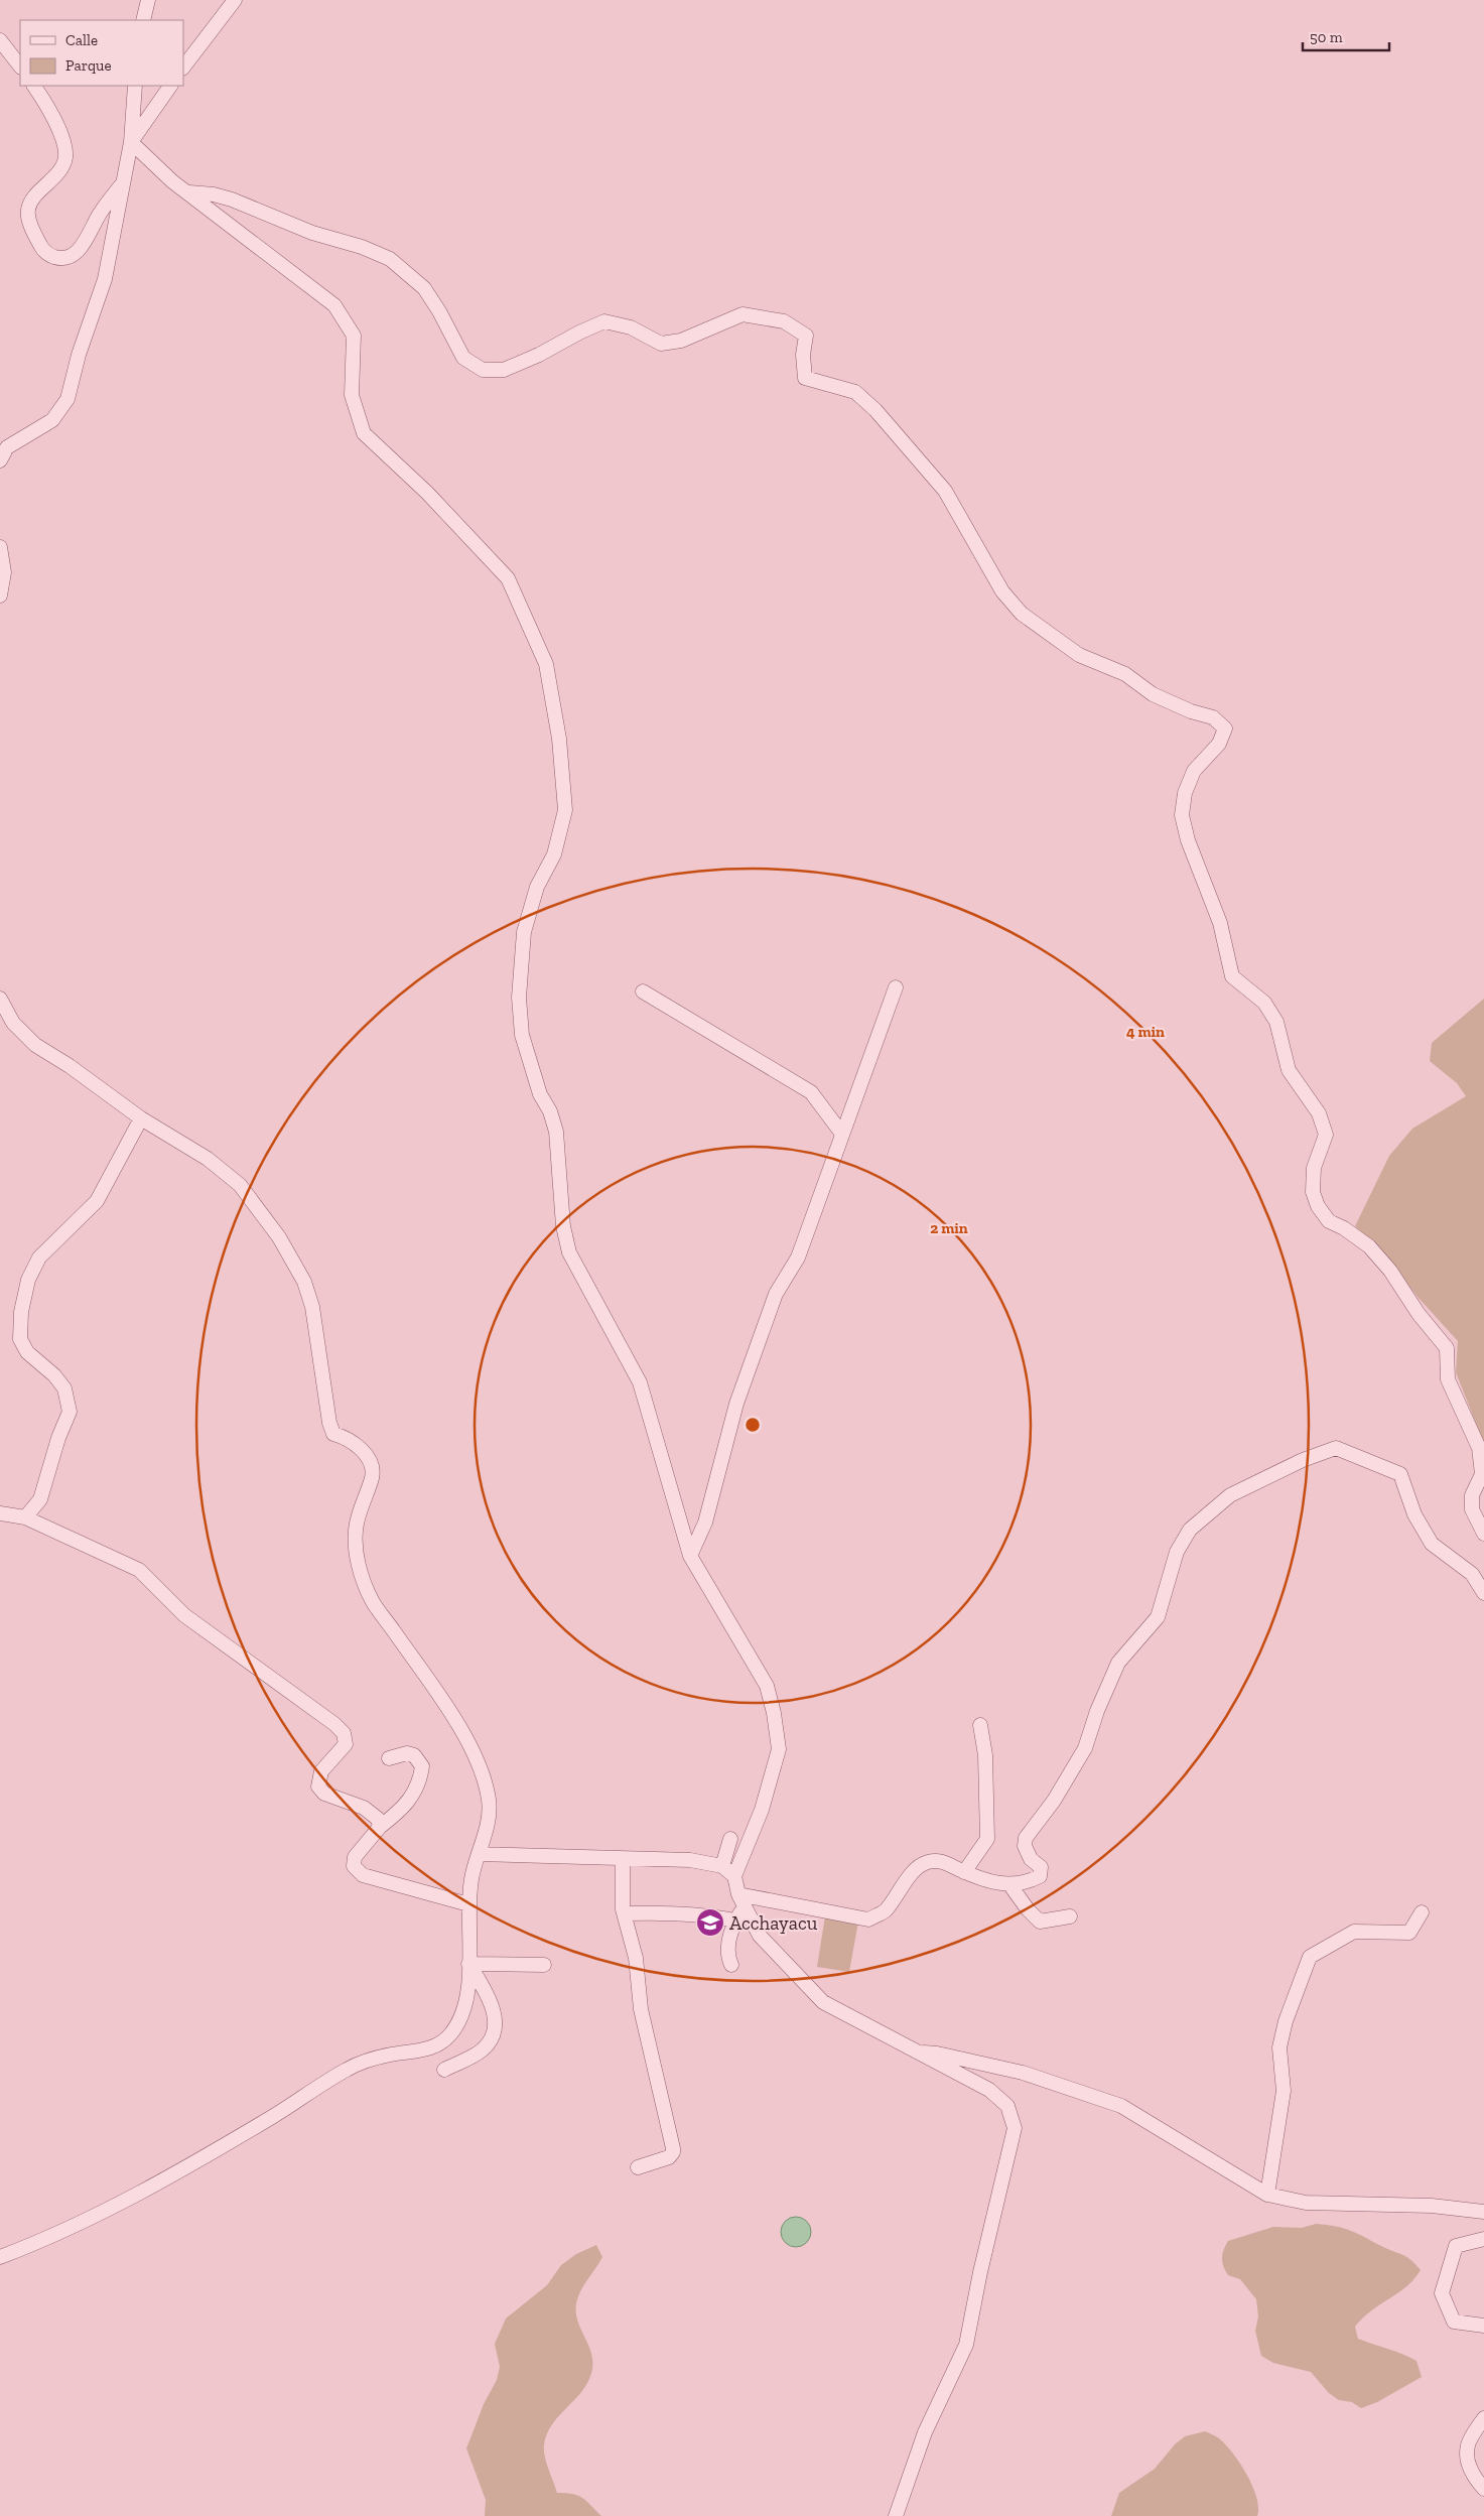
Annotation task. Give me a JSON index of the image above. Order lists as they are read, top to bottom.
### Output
{
  "places": {
    "school or university": ["Acchayacu"]
  },
  "legend": ["Calle", "Parque"],
  "scale_bar": "50 m",
  "rings": ["4 min", "2 min"]
}
